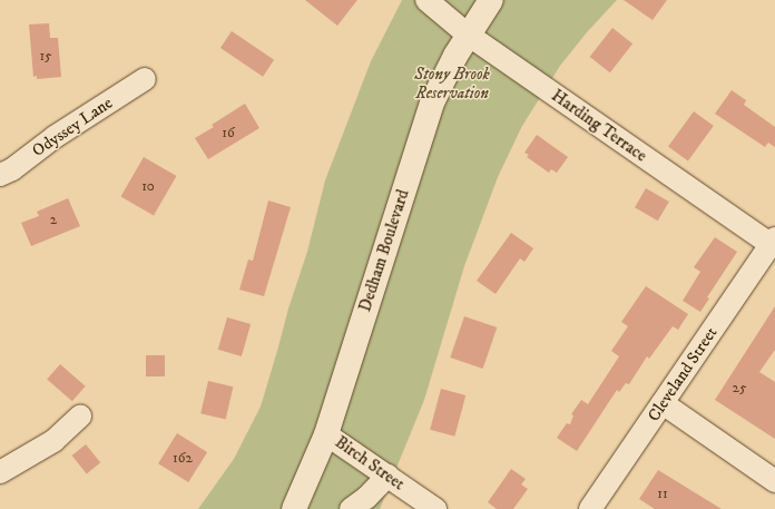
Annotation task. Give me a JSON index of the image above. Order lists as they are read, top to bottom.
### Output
{
  "streets": {
    "main road": ["Dedham Boulevard"],
    "street": [
      "Harding Terrace",
      "Odyssey Lane",
      "Cleveland Street",
      "Birch Street"
    ]
  },
  "crossings": [
    ["Harding Terrace", "Dedham Boulevard"],
    ["Harding Terrace", "Cleveland Street"],
    ["Dedham Boulevard", "Birch Street"]
  ],
  "parks": ["Stony Brook Reservation"],
  "house_numbers": [
    "15",
    "16",
    "10",
    "2",
    "25",
    "162",
    "11"
  ]
}
